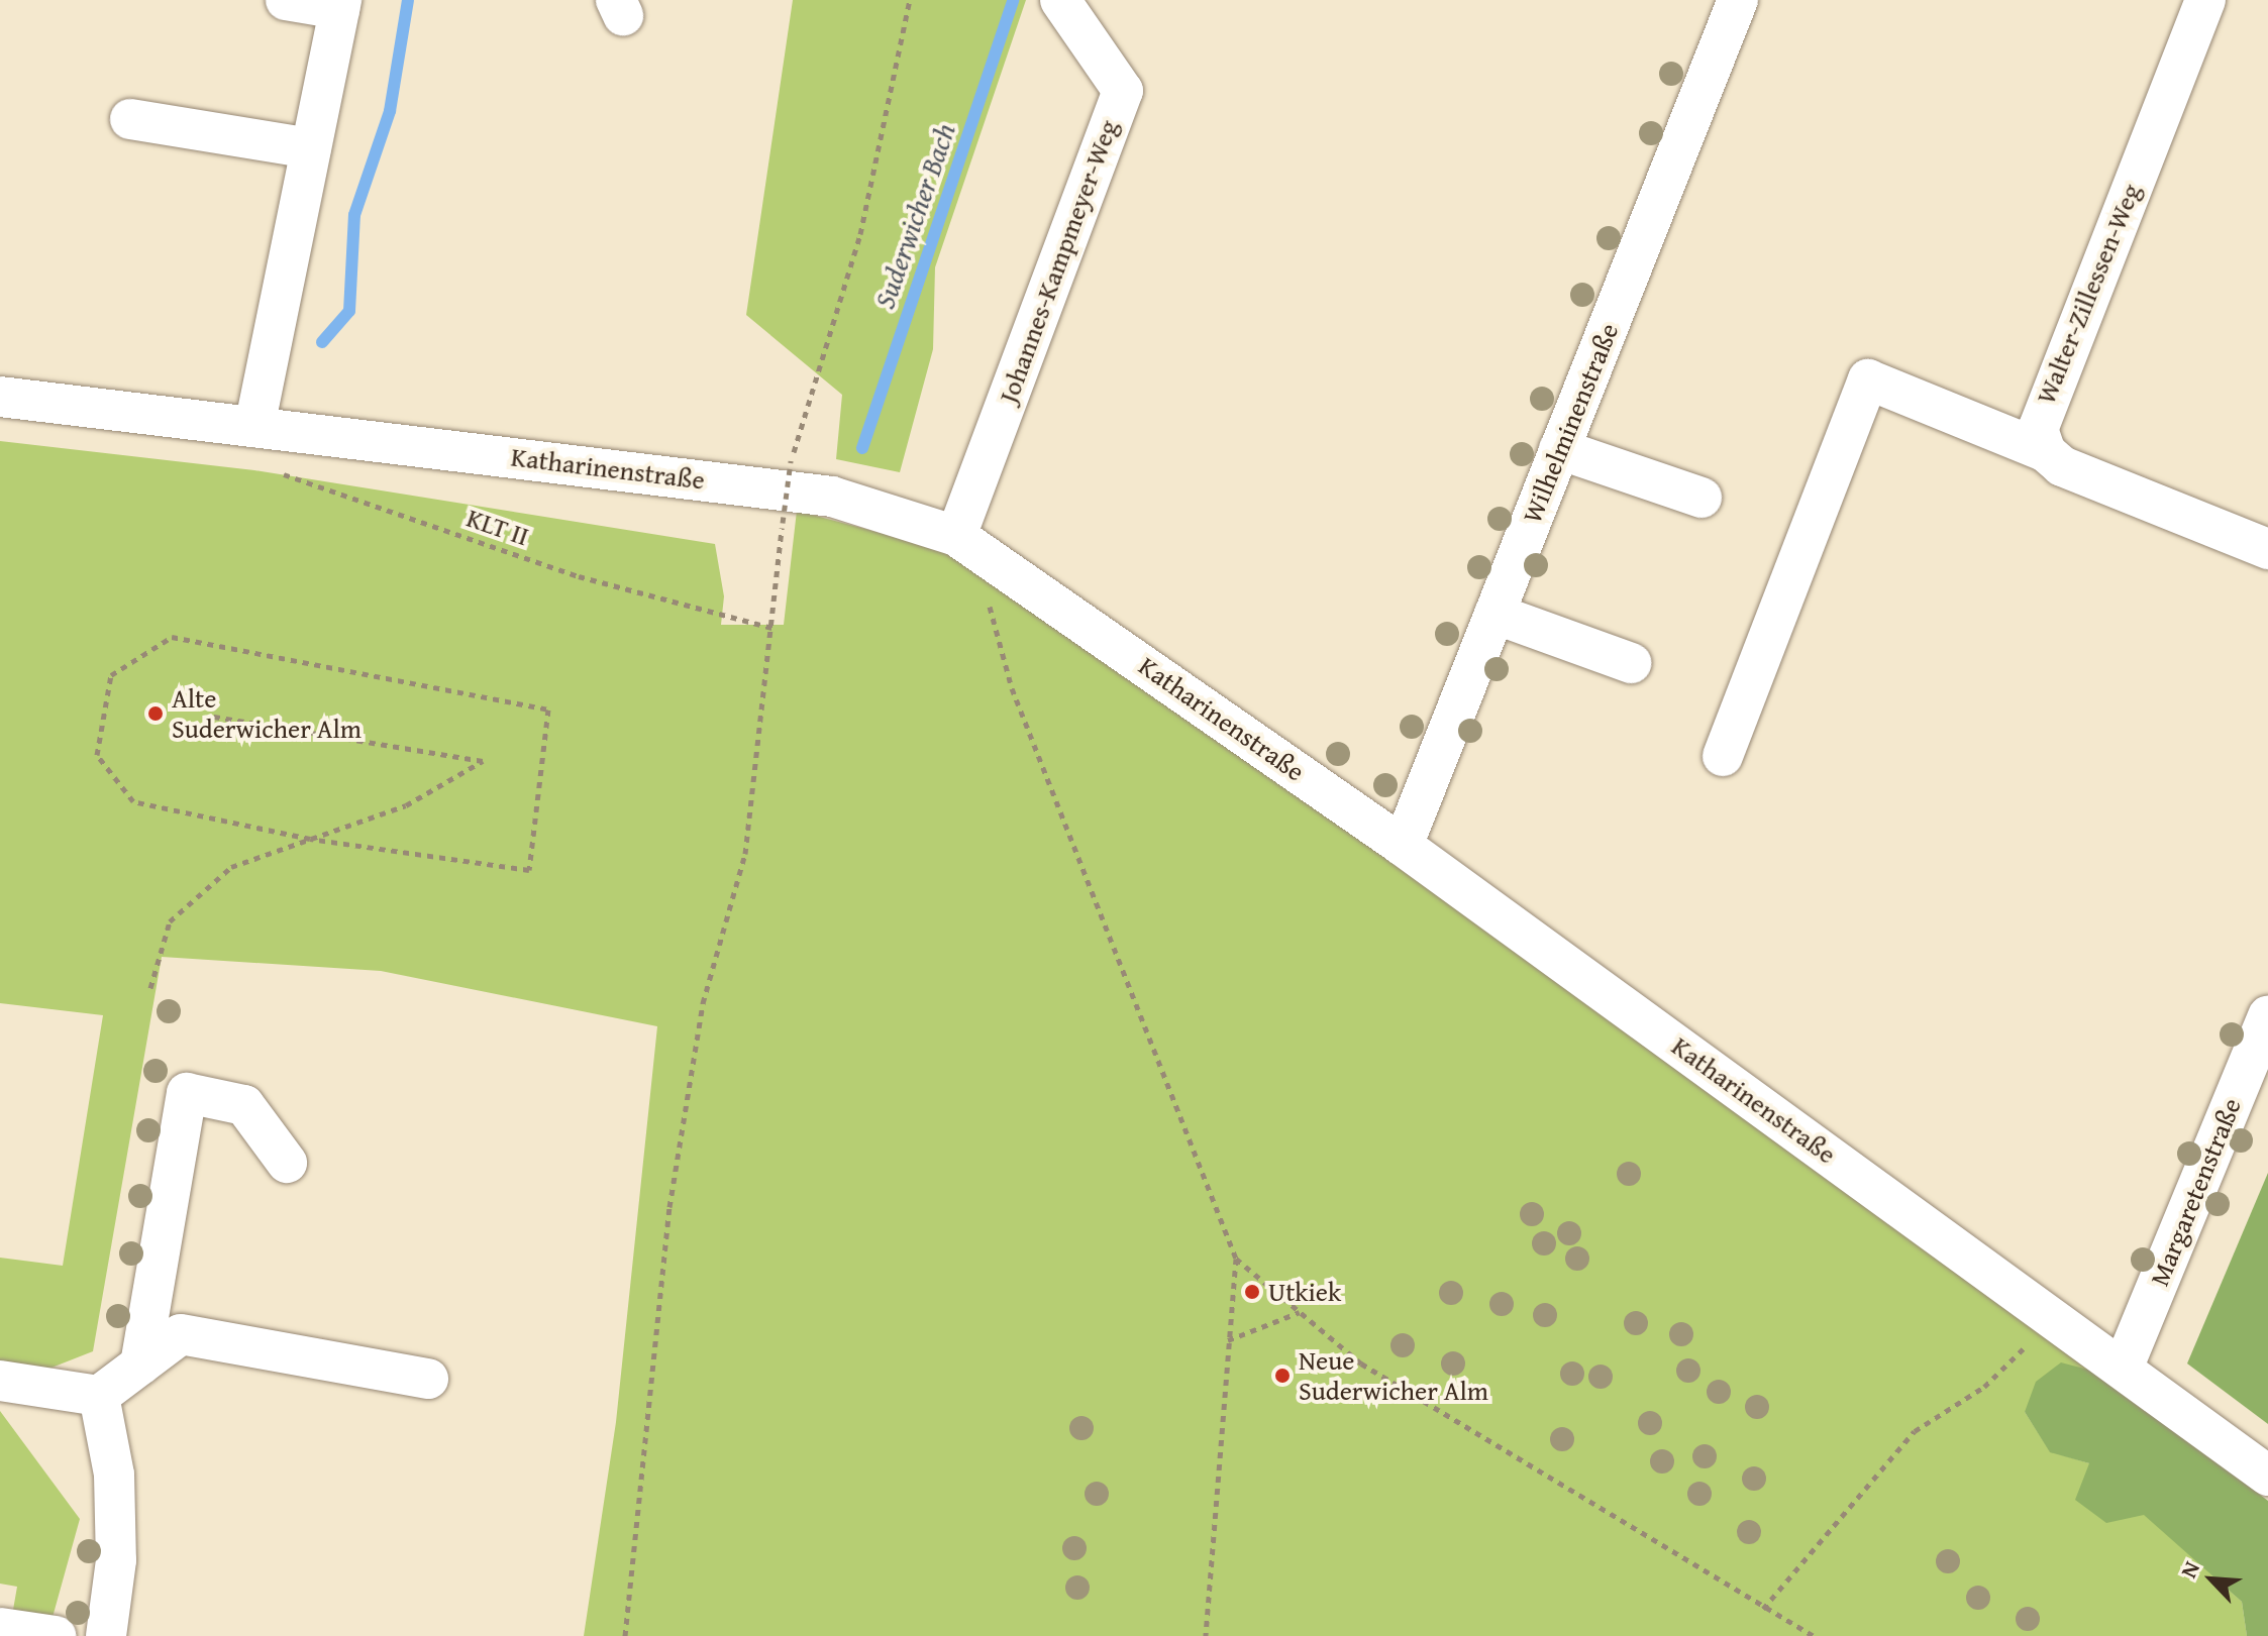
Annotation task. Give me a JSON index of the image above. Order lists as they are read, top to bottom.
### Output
{
  "streets": {
    "street": [
      "Johannes-Kampmeyer-Weg",
      "Walter-Zillessen-Weg",
      "Wilhelminenstraße",
      "Katharinenstraße",
      "Margaretenstraße"
    ],
    "path": ["KLT II"]
  },
  "crossings": [
    ["Johannes-Kampmeyer-Weg", "Katharinenstraße"],
    ["Wilhelminenstraße", "Katharinenstraße"],
    ["Katharinenstraße", "Margaretenstraße"]
  ],
  "water": ["Suderwicher Bach"],
  "places": ["Alte Suderwicher Alm", "Utkiek", "Neue Suderwicher Alm"],
  "north": "top left"
}
